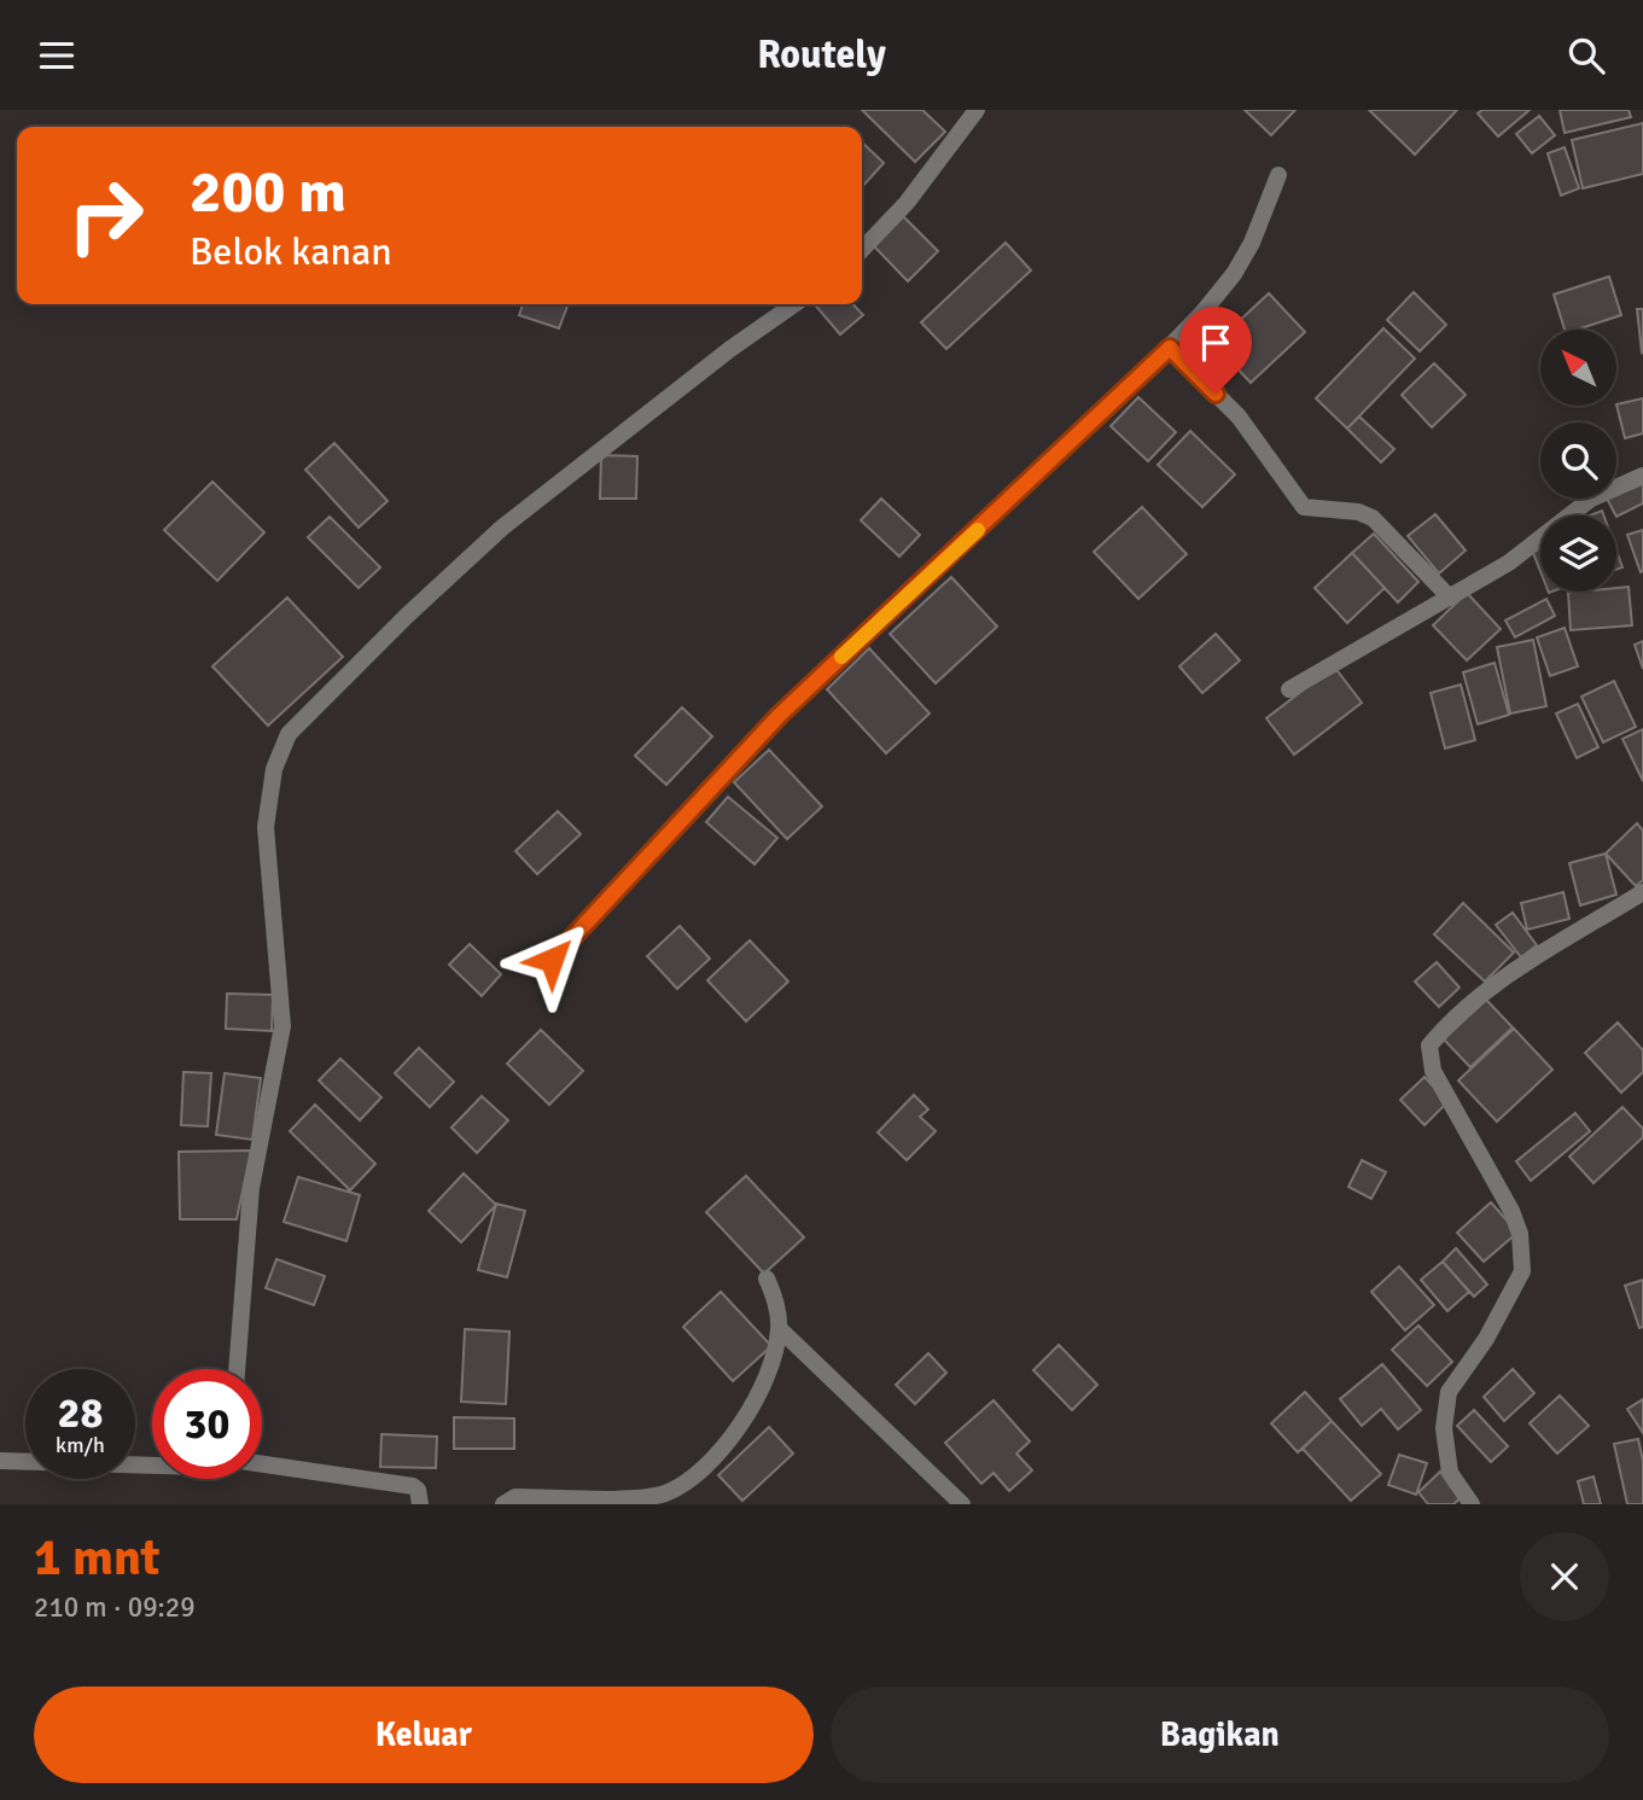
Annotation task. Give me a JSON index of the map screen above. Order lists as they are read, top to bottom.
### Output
{
  "north": "top left",
  "page": {
    "header": "Routely",
    "turn": ["200 m", "Belok kanan"],
    "speed": "28 km/h",
    "limit": "30",
    "heading": ["1 mnt", "210 m · 09:29"],
    "buttons": ["Keluar", "Bagikan"]
  }
}
